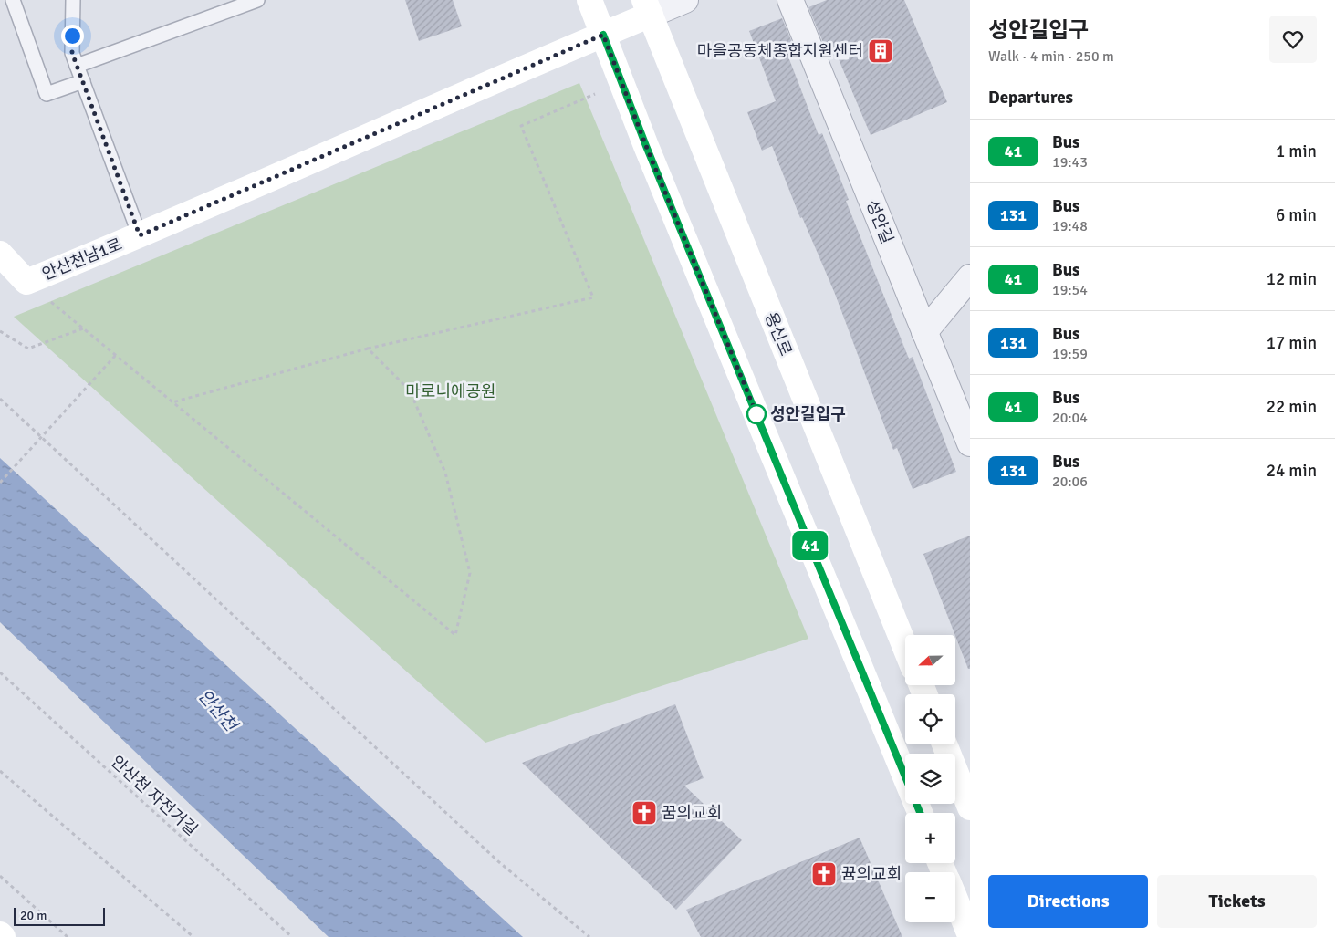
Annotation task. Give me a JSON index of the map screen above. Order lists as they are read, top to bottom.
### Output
{
  "streets": {
    "main road": ["안산천남1로", "용신로"],
    "street": ["성안길"],
    "path": ["안산천 자전거길"]
  },
  "crossings": [
    ["안산천남1로", "용신로"]
  ],
  "water": ["안산천"],
  "parks": ["마로니에공원"],
  "places": {
    "building": ["마을공동체종합지원센터"],
    "other": ["성안길입구"],
    "church": ["꿈의교회", "뀸의교회"]
  },
  "lines": ["bus line 41"],
  "scale_bar": "20 m",
  "north": "left",
  "page": {
    "on_map": "41",
    "heading": [
      ["성안길입구", "Walk · 4 min · 250 m"],
      "Departures"
    ],
    "list": [
      {
        "mark": "41",
        "name": "Bus",
        "note": "19:43",
        "value": "1 min"
      },
      {
        "mark": "131",
        "name": "Bus",
        "note": "19:48",
        "value": "6 min"
      },
      {
        "mark": "41",
        "name": "Bus",
        "note": "19:54",
        "value": "12 min"
      },
      {
        "mark": "131",
        "name": "Bus",
        "note": "19:59",
        "value": "17 min"
      },
      {
        "mark": "41",
        "name": "Bus",
        "note": "20:04",
        "value": "22 min"
      },
      {
        "mark": "131",
        "name": "Bus",
        "note": "20:06",
        "value": "24 min"
      }
    ],
    "map_buttons": ["+", "−"],
    "buttons": ["Directions", "Tickets"],
    "scale": "20 m"
  }
}
